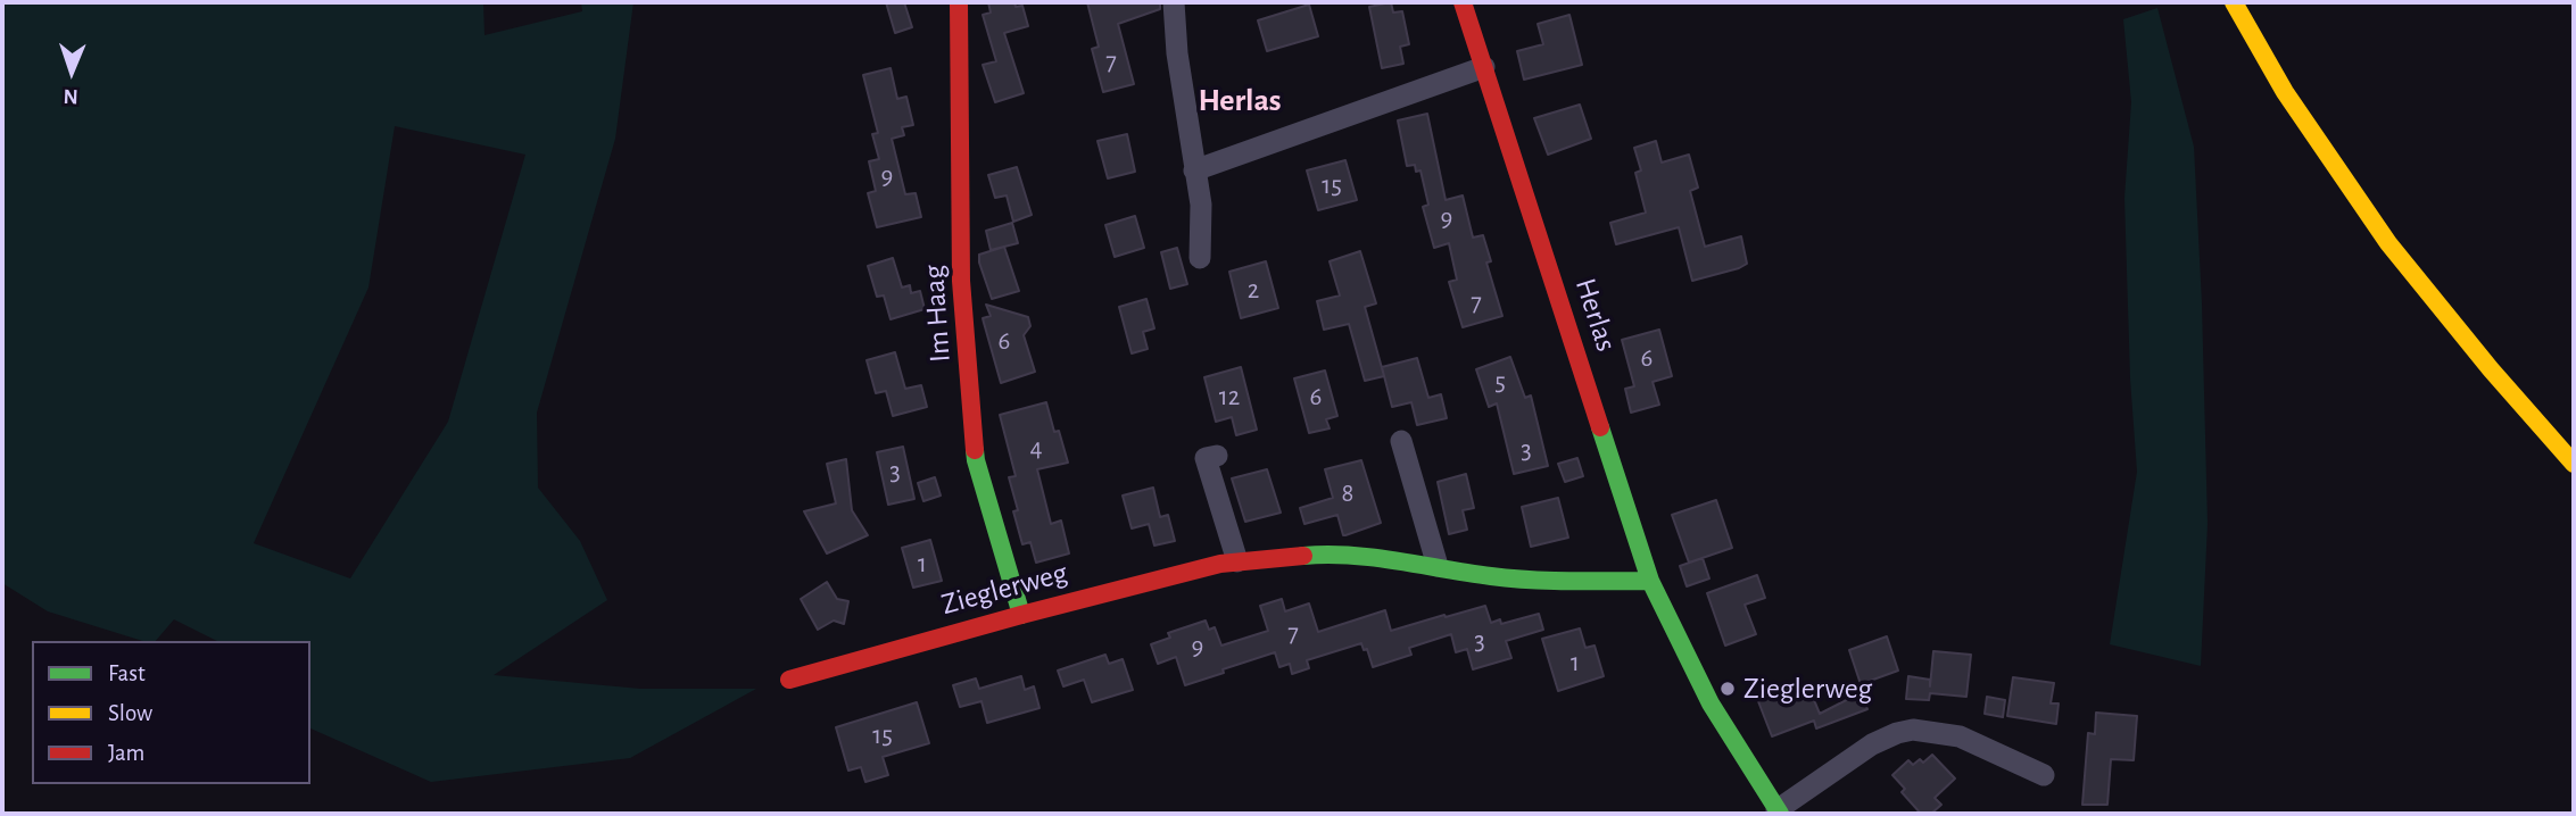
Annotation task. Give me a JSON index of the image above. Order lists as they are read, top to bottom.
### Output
{
  "streets": {
    "street": ["Im Haag", "Herlas", "Zieglerweg"]
  },
  "crossings": [
    ["Im Haag", "Zieglerweg"],
    ["Herlas", "Zieglerweg"]
  ],
  "districts": ["Herlas"],
  "places": ["Zieglerweg"],
  "house_numbers": [
    "7",
    "9",
    "15",
    "9",
    "2",
    "7",
    "6",
    "6",
    "5",
    "12",
    "6",
    "4",
    "3",
    "3",
    "8",
    "1",
    "7",
    "3",
    "9",
    "1",
    "15"
  ],
  "legend": ["Fast", "Slow", "Jam"],
  "north": "bottom"
}
